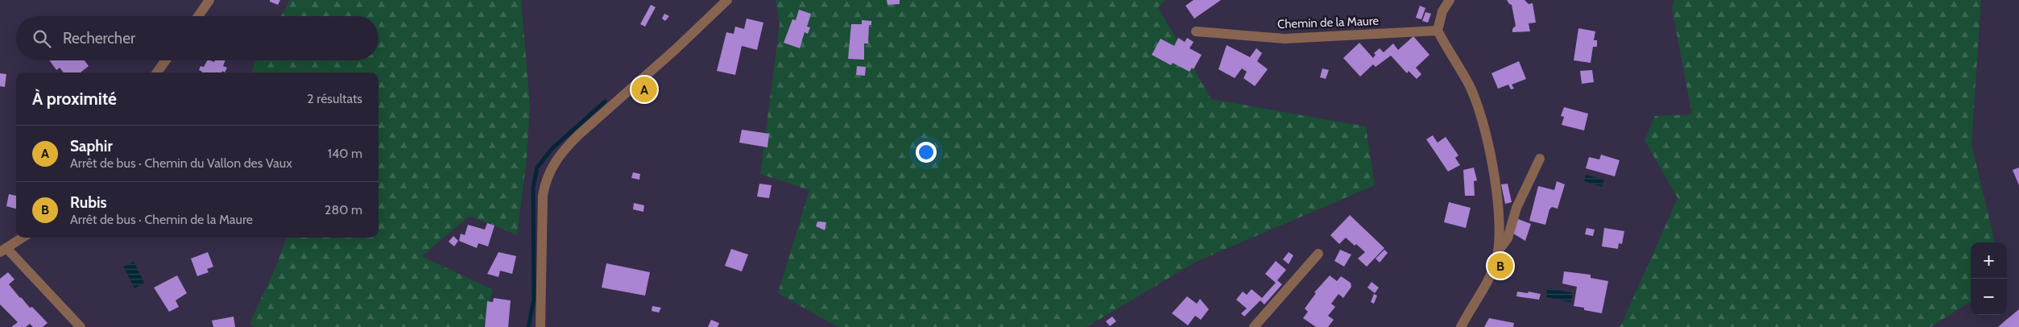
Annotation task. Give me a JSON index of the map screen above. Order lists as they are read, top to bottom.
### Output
{
  "streets": {
    "street": ["Chemin de la Maure"]
  },
  "page": {
    "search": "Rechercher",
    "heading": ["À proximité", "2 résultats"],
    "pins": ["A", "B"],
    "list": [
      {
        "mark": "A",
        "name": "Saphir",
        "note": "Arrêt de bus · Chemin du Vallon des Vaux",
        "value": "140 m"
      },
      {
        "mark": "B",
        "name": "Rubis",
        "note": "Arrêt de bus · Chemin de la Maure",
        "value": "280 m"
      }
    ],
    "map_buttons": ["+", "−"]
  }
}
